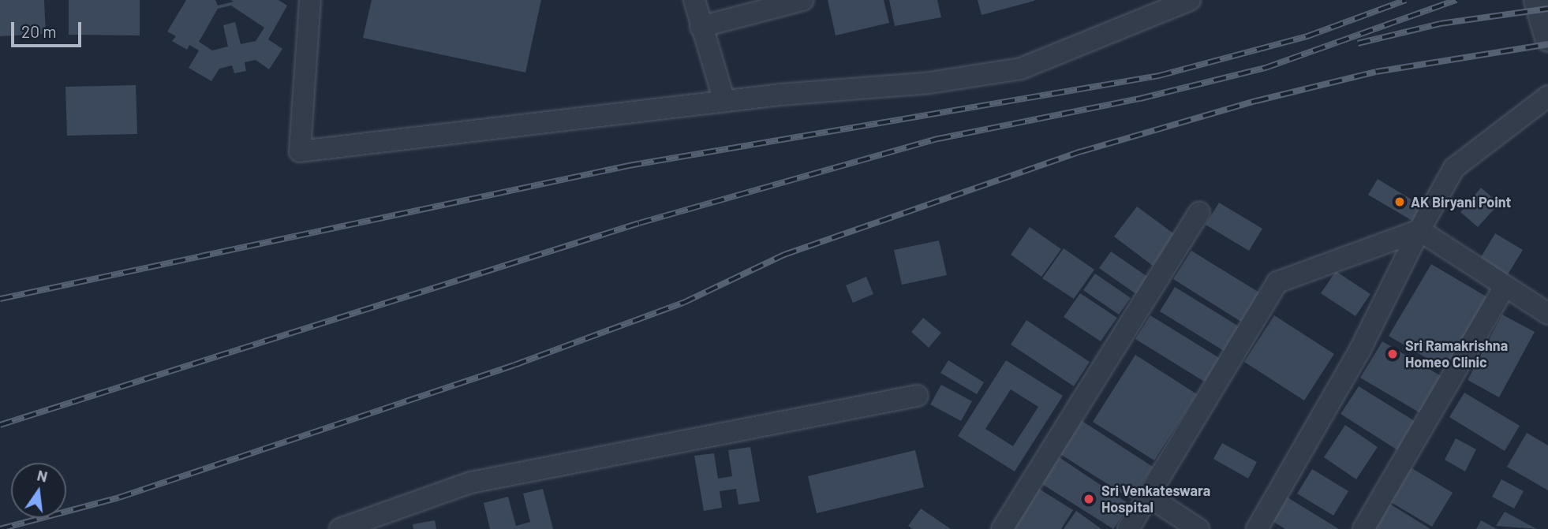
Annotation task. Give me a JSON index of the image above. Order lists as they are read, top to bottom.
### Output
{
  "places": ["AK Biryani Point", "Sri Ramakrishna Homeo Clinic", "Sri Venkateswara Hospital"],
  "scale_bar": "20 m",
  "north": "top"
}
